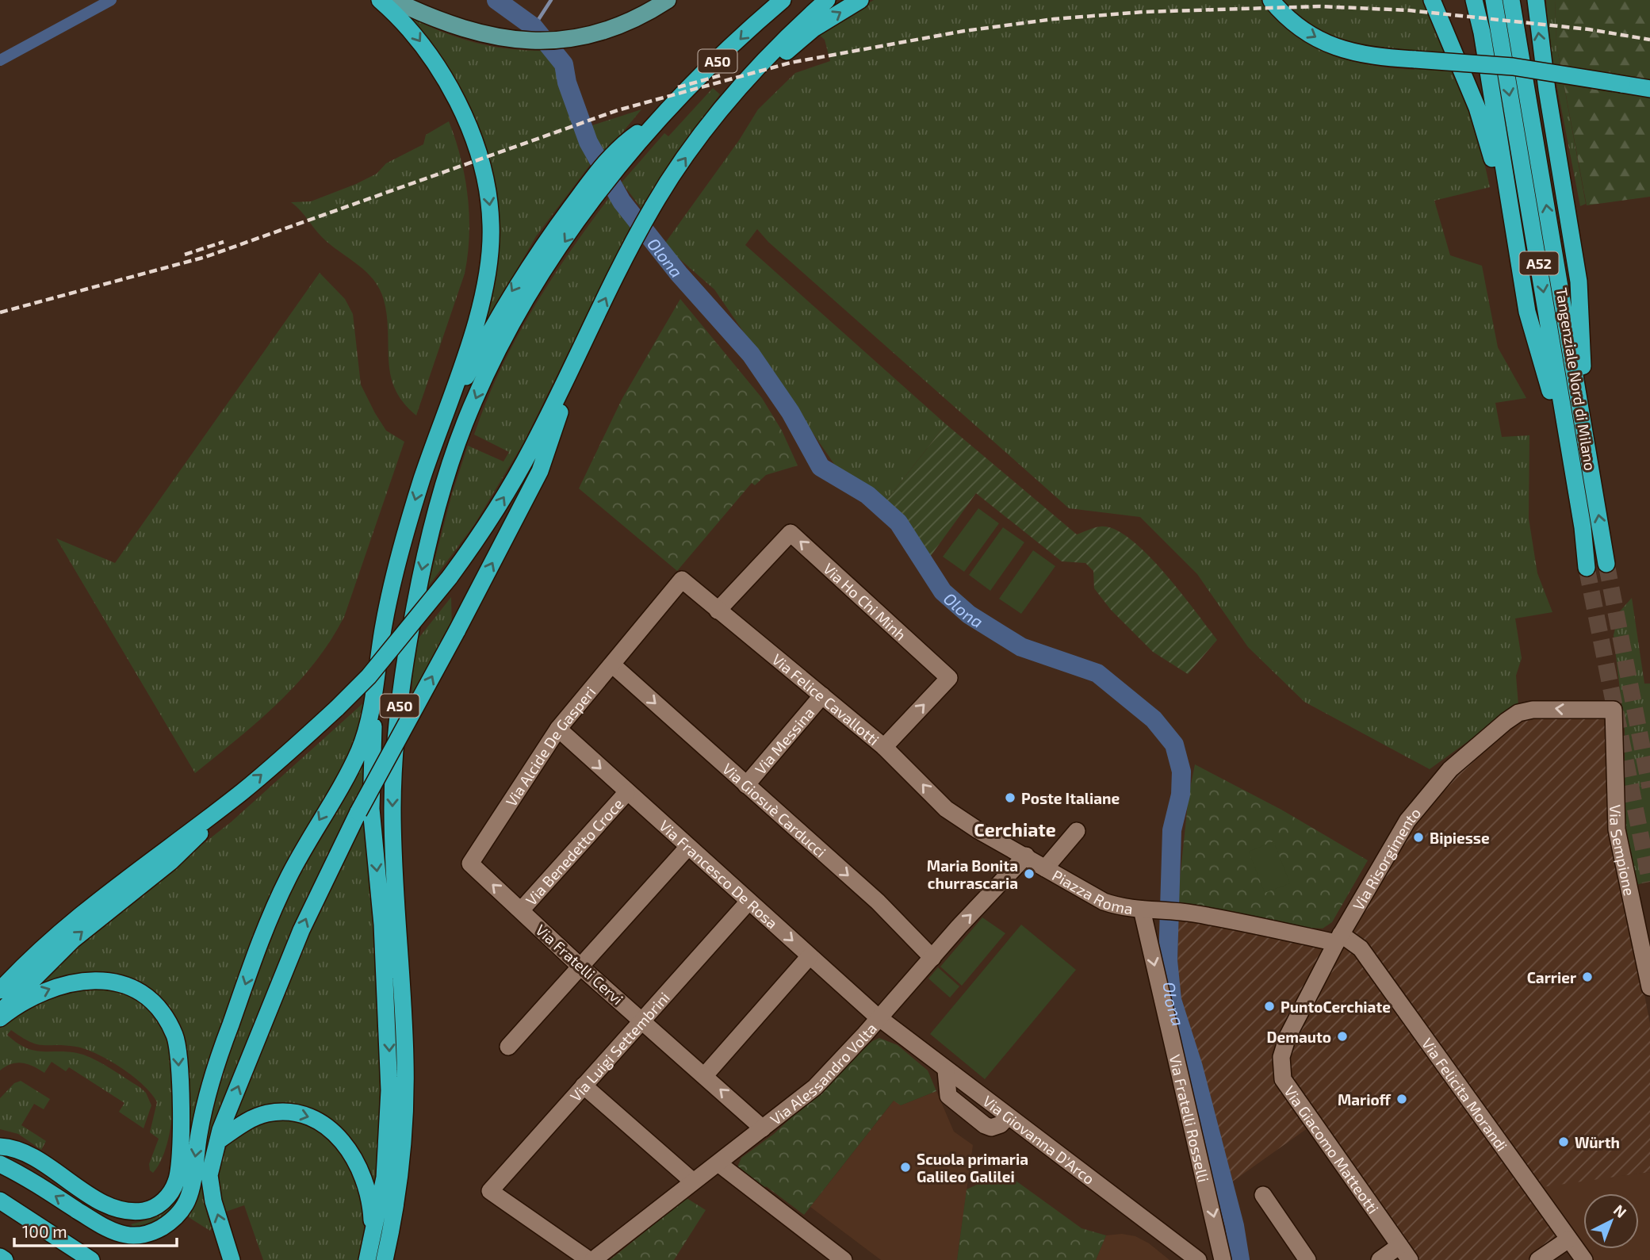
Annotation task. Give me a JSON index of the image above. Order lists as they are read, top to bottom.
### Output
{
  "streets": {
    "highway": ["A50", "A52", "Tangenziale Nord di Milano"],
    "street": [
      "Via Ho Chi Minh",
      "Via Felice Cavallotti",
      "Via Messina",
      "Via Alcide De Gasperi",
      "Via Giosuè Carducci",
      "Via Sempione",
      "Via Benedetto Croce",
      "Via Risorgimento",
      "Via Francesco De Rosa",
      "Piazza Roma",
      "Via Fratelli Cervi",
      "Via Luigi Settembrini",
      "Via Alessandro Volta",
      "Via Felicita Morandi",
      "Via Fratelli Rosselli",
      "Via Giovanna D'Arco",
      "Via Giacomo Matteotti"
    ]
  },
  "crossings": [
    ["Via Ho Chi Minh", "Via Felice Cavallotti"],
    ["Via Felice Cavallotti", "Via Messina"],
    ["Via Felice Cavallotti", "Via Alcide De Gasperi"],
    ["Via Felice Cavallotti", "Piazza Roma"],
    ["Via Messina", "Via Giosuè Carducci"],
    ["Via Alcide De Gasperi", "Via Giosuè Carducci"],
    ["Via Alcide De Gasperi", "Via Benedetto Croce"],
    ["Via Alcide De Gasperi", "Via Francesco De Rosa"],
    ["Via Alcide De Gasperi", "Via Fratelli Cervi"],
    ["Via Giosuè Carducci", "Via Alessandro Volta"],
    ["Via Sempione", "Via Risorgimento"],
    ["Via Benedetto Croce", "Via Francesco De Rosa"],
    ["Via Benedetto Croce", "Via Fratelli Cervi"],
    ["Via Risorgimento", "Via Felicita Morandi"],
    ["Via Risorgimento", "Via Giacomo Matteotti"],
    ["Via Francesco De Rosa", "Via Luigi Settembrini"],
    ["Via Francesco De Rosa", "Via Alessandro Volta"],
    ["Via Francesco De Rosa", "Via Giovanna D'Arco"],
    ["Piazza Roma", "Via Alessandro Volta"],
    ["Piazza Roma", "Via Fratelli Rosselli"],
    ["Via Fratelli Cervi", "Via Luigi Settembrini"],
    ["Via Fratelli Cervi", "Via Alessandro Volta"],
    ["Via Luigi Settembrini", "Via Alessandro Volta"],
    ["Via Alessandro Volta", "Via Giovanna D'Arco"],
    ["Via Felicita Morandi", "Via Giacomo Matteotti"]
  ],
  "one_way": [
    "Via Alcide De Gasperi",
    "Via Giosuè Carducci",
    "Via Risorgimento",
    "Via Francesco De Rosa",
    "Via Fratelli Rosselli"
  ],
  "districts": ["Cerchiate"],
  "water": ["Olona"],
  "places": [
    "Poste Italiane",
    "Bipiesse",
    "Maria Bonita churrascaria",
    "Carrier",
    "PuntoCerchiate",
    "Demauto",
    "Marioff",
    "Würth",
    "Scuola primaria Galileo Galilei"
  ],
  "scale_bar": "100 m",
  "north": "top right"
}
